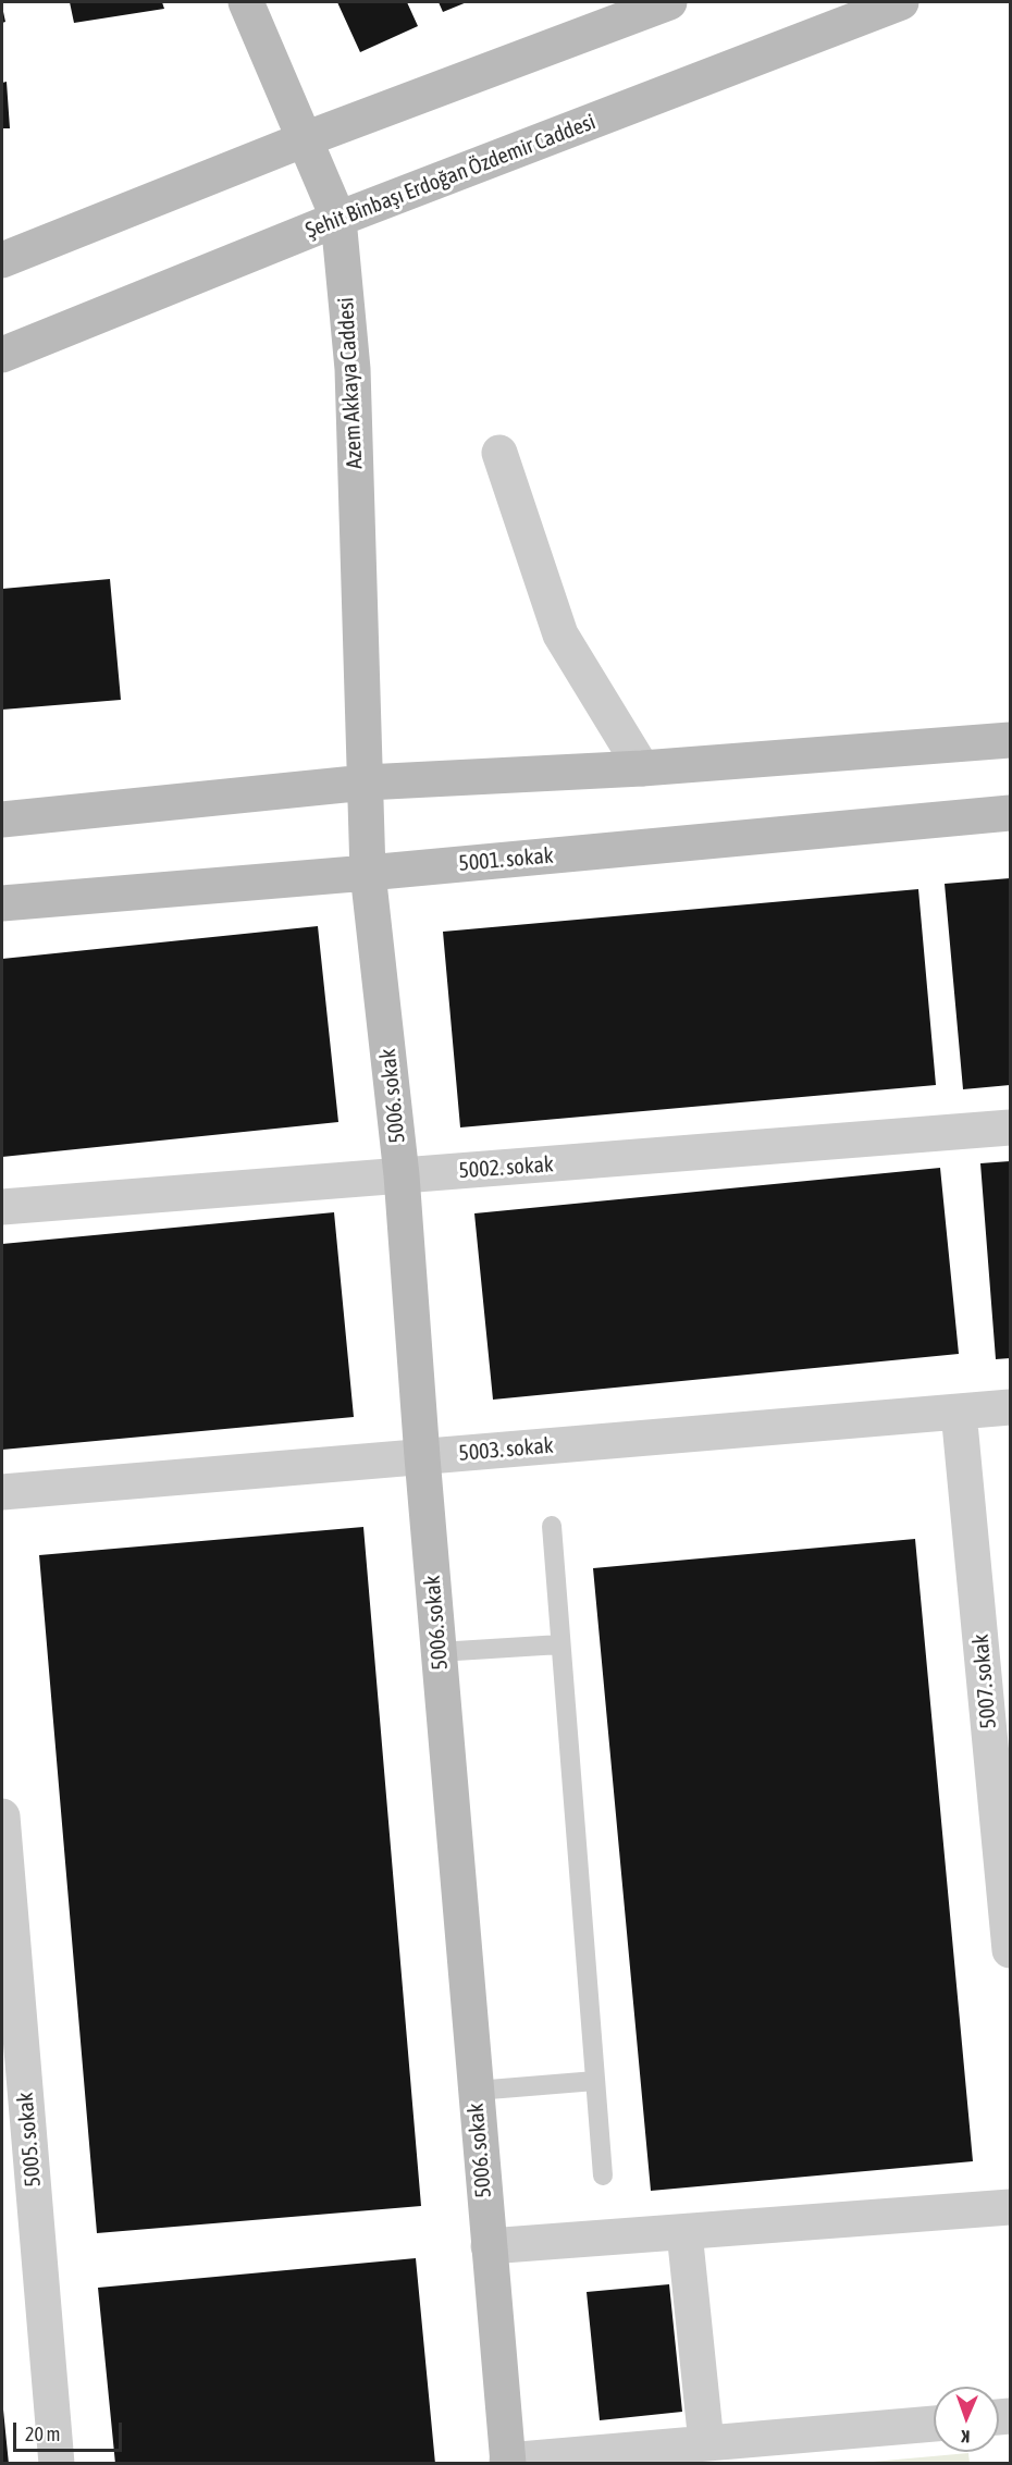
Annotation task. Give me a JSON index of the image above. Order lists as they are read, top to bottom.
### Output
{
  "streets": {
    "street": [
      "Şehit Binbaşı Erdoğan Özdemir Caddesi",
      "Azem Akkaya Caddesi",
      "5001. sokak",
      "5006. sokak",
      "5002. sokak",
      "5003. sokak",
      "5007. sokak",
      "5005. sokak"
    ]
  },
  "crossings": [
    ["Şehit Binbaşı Erdoğan Özdemir Caddesi", "Azem Akkaya Caddesi"],
    ["Azem Akkaya Caddesi", "5006. sokak"],
    ["5001. sokak", "5006. sokak"],
    ["5006. sokak", "5002. sokak"],
    ["5006. sokak", "5003. sokak"],
    ["5003. sokak", "5007. sokak"]
  ],
  "scale_bar": "20 m",
  "north": "bottom"
}
